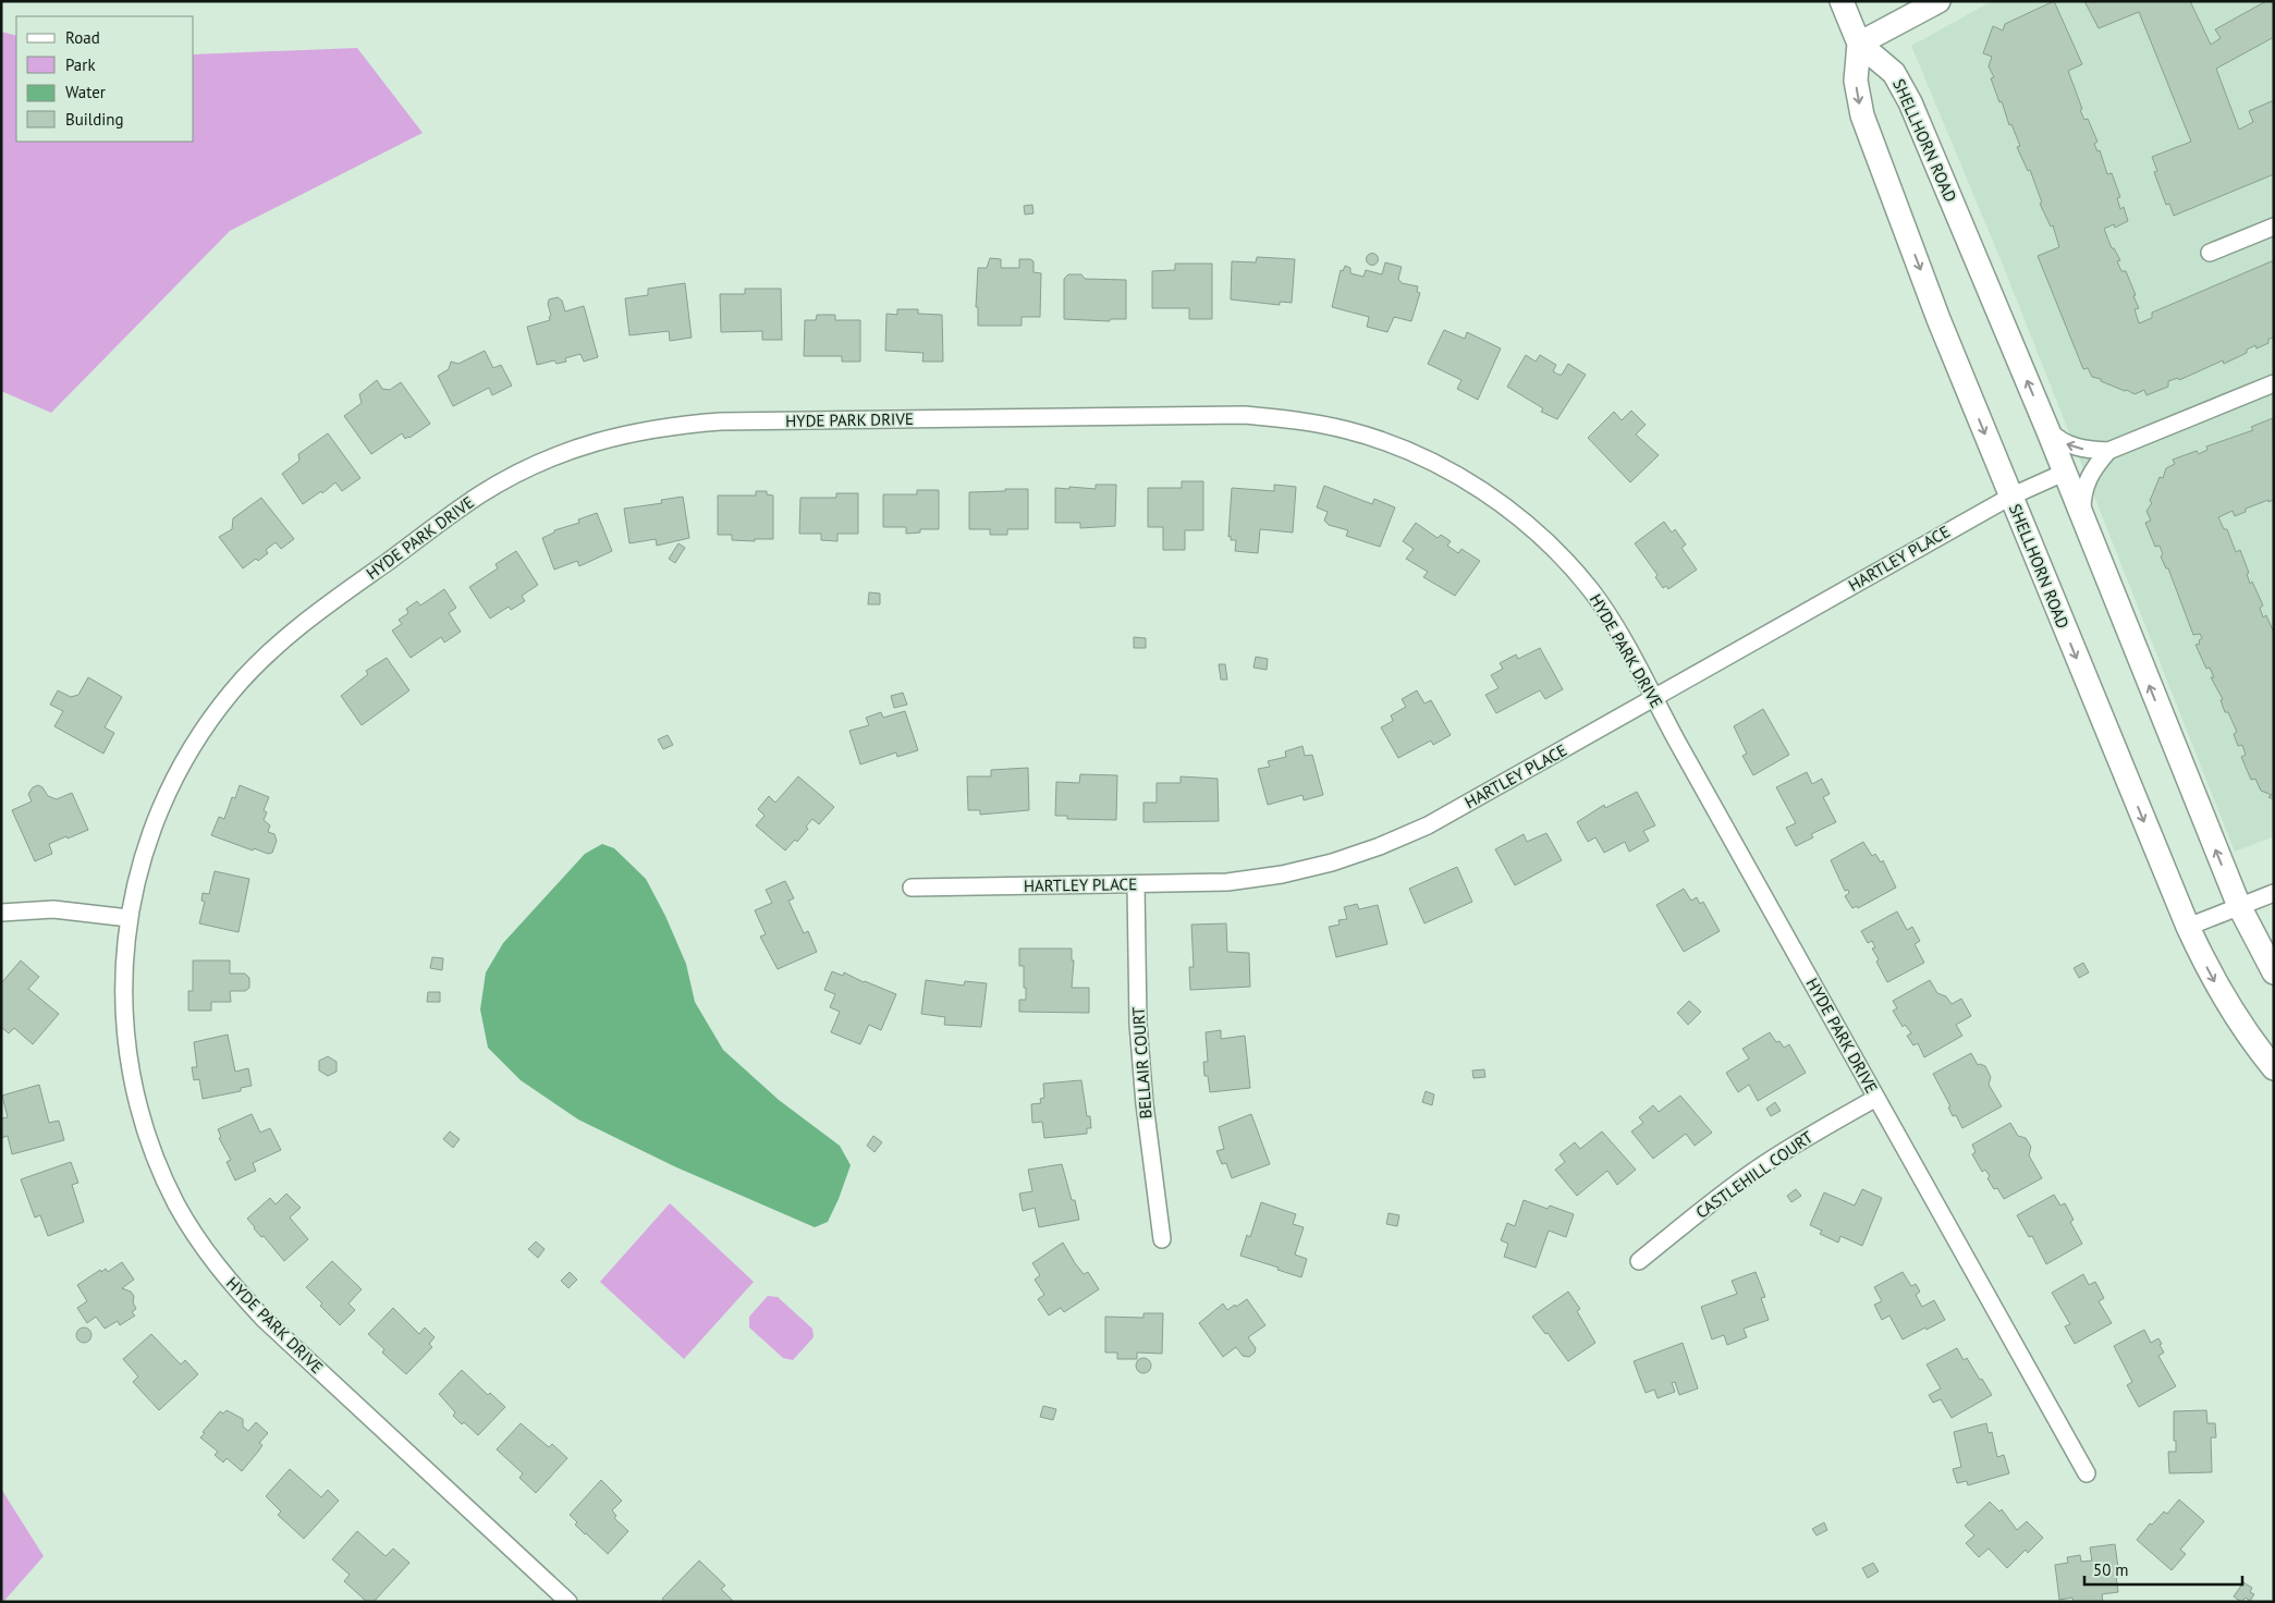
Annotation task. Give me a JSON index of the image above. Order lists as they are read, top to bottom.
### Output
{
  "streets": {
    "main road": ["SHELLHORN ROAD"],
    "street": [
      "HYDE PARK DRIVE",
      "HARTLEY PLACE",
      "BELLAIR COURT",
      "CASTLEHILL COURT"
    ]
  },
  "crossings": [
    ["SHELLHORN ROAD", "HARTLEY PLACE"],
    ["HYDE PARK DRIVE", "HARTLEY PLACE"],
    ["HYDE PARK DRIVE", "CASTLEHILL COURT"],
    ["HARTLEY PLACE", "BELLAIR COURT"]
  ],
  "legend": [
    "Road",
    "Park",
    "Water",
    "Building"
  ],
  "scale_bar": "50 m"
}
